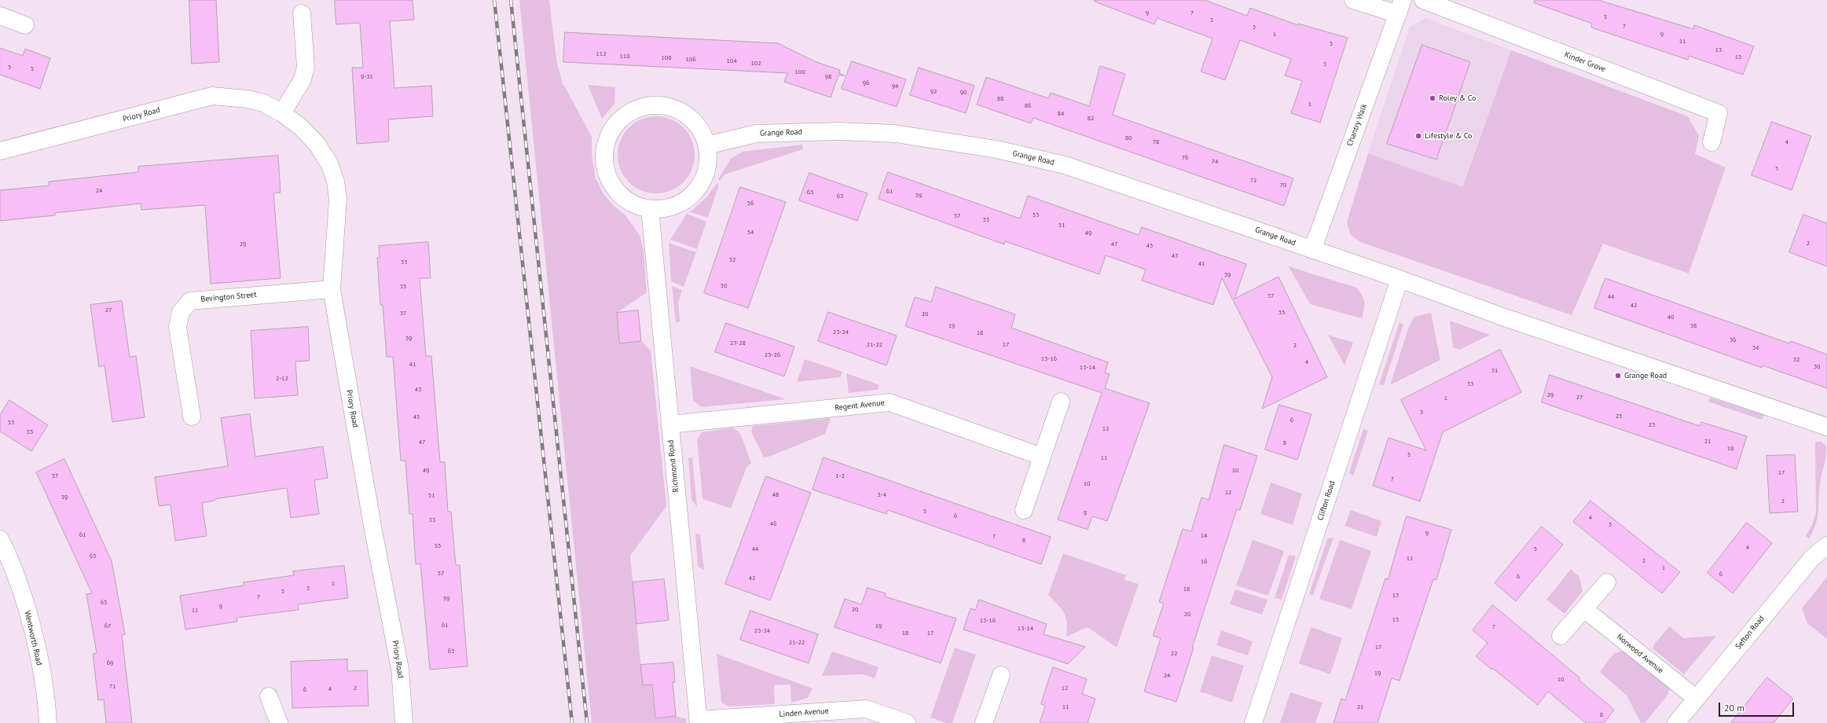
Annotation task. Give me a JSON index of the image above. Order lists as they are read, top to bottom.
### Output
{
  "streets": {
    "street": [
      "Kinder Grove",
      "Priory Road",
      "Chantry Walk",
      "Grange Road",
      "Bevington Street",
      "Regent Avenue",
      "Richmond Road",
      "Clifton Road",
      "Sefton Road",
      "Wentworth Road",
      "Norwood Avenue",
      "Linden Avenue"
    ]
  },
  "crossings": [
    ["Priory Road", "Bevington Street"],
    ["Chantry Walk", "Grange Road"],
    ["Grange Road", "Richmond Road"],
    ["Grange Road", "Clifton Road"],
    ["Regent Avenue", "Richmond Road"],
    ["Richmond Road", "Linden Avenue"],
    ["Sefton Road", "Norwood Avenue"]
  ],
  "places": ["Roley & Co", "Lifestyle & Co", "Grange Road"],
  "house_numbers": [
    "9",
    "7",
    "5",
    "5",
    "7",
    "3",
    "1",
    "9",
    "11",
    "5",
    "13",
    "112",
    "110",
    "15",
    "108",
    "106",
    "104",
    "102",
    "3",
    "3",
    "5",
    "100",
    "9-31",
    "98",
    "96",
    "94",
    "92",
    "90",
    "88",
    "1",
    "86",
    "84",
    "82",
    "80",
    "78",
    "4",
    "76",
    "74",
    "3",
    "72",
    "70",
    "24",
    "61",
    "65",
    "59",
    "63",
    "56",
    "53",
    "57",
    "55",
    "51",
    "54",
    "49",
    "2",
    "29",
    "47",
    "45",
    "43",
    "52",
    "33",
    "41",
    "39",
    "50",
    "35",
    "37",
    "44",
    "42",
    "27",
    "35",
    "37",
    "20",
    "40",
    "19",
    "38",
    "23-24",
    "18",
    "39",
    "36",
    "27-28",
    "21-22",
    "17",
    "2",
    "34",
    "25-26",
    "15-16",
    "32",
    "4",
    "41",
    "30",
    "13-14",
    "31",
    "2-12",
    "33",
    "43",
    "29",
    "27",
    "1",
    "3",
    "25",
    "45",
    "6",
    "53",
    "23",
    "12",
    "55",
    "21",
    "47",
    "8",
    "19",
    "5",
    "11",
    "49",
    "10",
    "17",
    "57",
    "1-2",
    "7",
    "10",
    "12",
    "48",
    "3-4",
    "51",
    "59",
    "2",
    "5",
    "9",
    "6",
    "4",
    "53",
    "46",
    "3",
    "9",
    "61",
    "14",
    "7",
    "8",
    "55",
    "4",
    "44",
    "5",
    "63",
    "11",
    "2",
    "16",
    "1",
    "57",
    "6",
    "6",
    "42",
    "1",
    "3",
    "18",
    "5",
    "13",
    "7",
    "59",
    "65",
    "9",
    "20",
    "11",
    "20",
    "15",
    "15-16",
    "61",
    "67",
    "19",
    "7",
    "13-14",
    "23-24",
    "18",
    "17",
    "21-22",
    "17",
    "63",
    "22",
    "69",
    "19",
    "24",
    "10",
    "71",
    "2",
    "12",
    "4",
    "6",
    "11",
    "21",
    "8"
  ],
  "scale_bar": "20 m"
}
